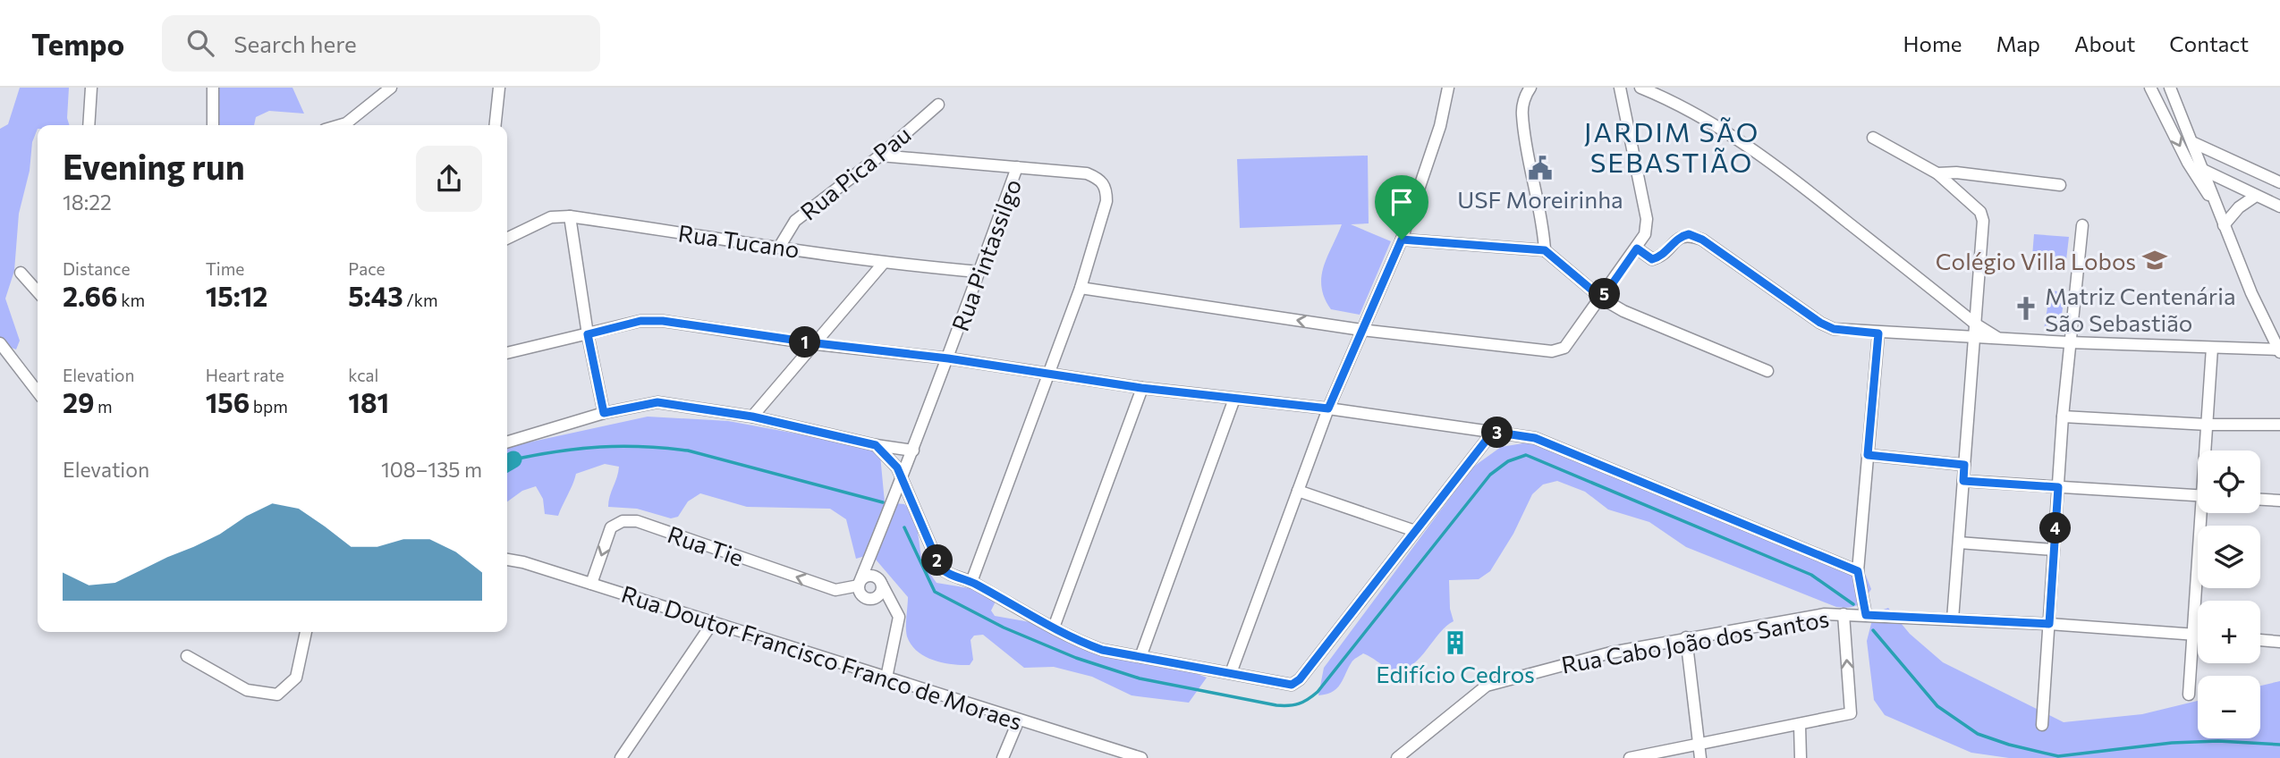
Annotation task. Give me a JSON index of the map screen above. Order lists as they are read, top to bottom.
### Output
{
  "streets": {
    "street": [
      "Rua Pica Pau",
      "Rua Tucano",
      "Rua Pintassilgo",
      "Rua Tie",
      "Rua Cabo João dos Santos",
      "Rua Doutor Francisco Franco de Moraes"
    ]
  },
  "crossings": [
    ["Rua Pica Pau", "Rua Tucano"],
    ["Rua Tucano", "Rua Pintassilgo"],
    ["Rua Pintassilgo", "Rua Tie"],
    ["Rua Tie", "Rua Doutor Francisco Franco de Moraes"]
  ],
  "one_way": ["Rua Tie"],
  "districts": ["JARDIM SÃO SEBASTIÃO"],
  "places": {
    "public building": ["USF Moreirinha"],
    "school or university": ["Colégio Villa Lobos"],
    "church": ["Matriz Centenária São Sebastião"],
    "building": ["Edifício Cedros"]
  },
  "page": {
    "header": "Tempo",
    "search": "Search here",
    "nav": [
      "Home",
      "Map",
      "About",
      "Contact"
    ],
    "heading": ["Evening run", "18:22"],
    "stats": [
      ["Distance", "2.66 km"],
      ["Time", "15:12"],
      ["Pace", "5:43 /km"],
      ["Elevation", "29 m"],
      ["Heart rate", "156 bpm"],
      ["kcal", "181"]
    ],
    "pins": [
      "5",
      "1",
      "3",
      "4",
      "2"
    ],
    "chart": ["Elevation", "108–135 m"],
    "map_buttons": ["+", "−"]
  }
}
